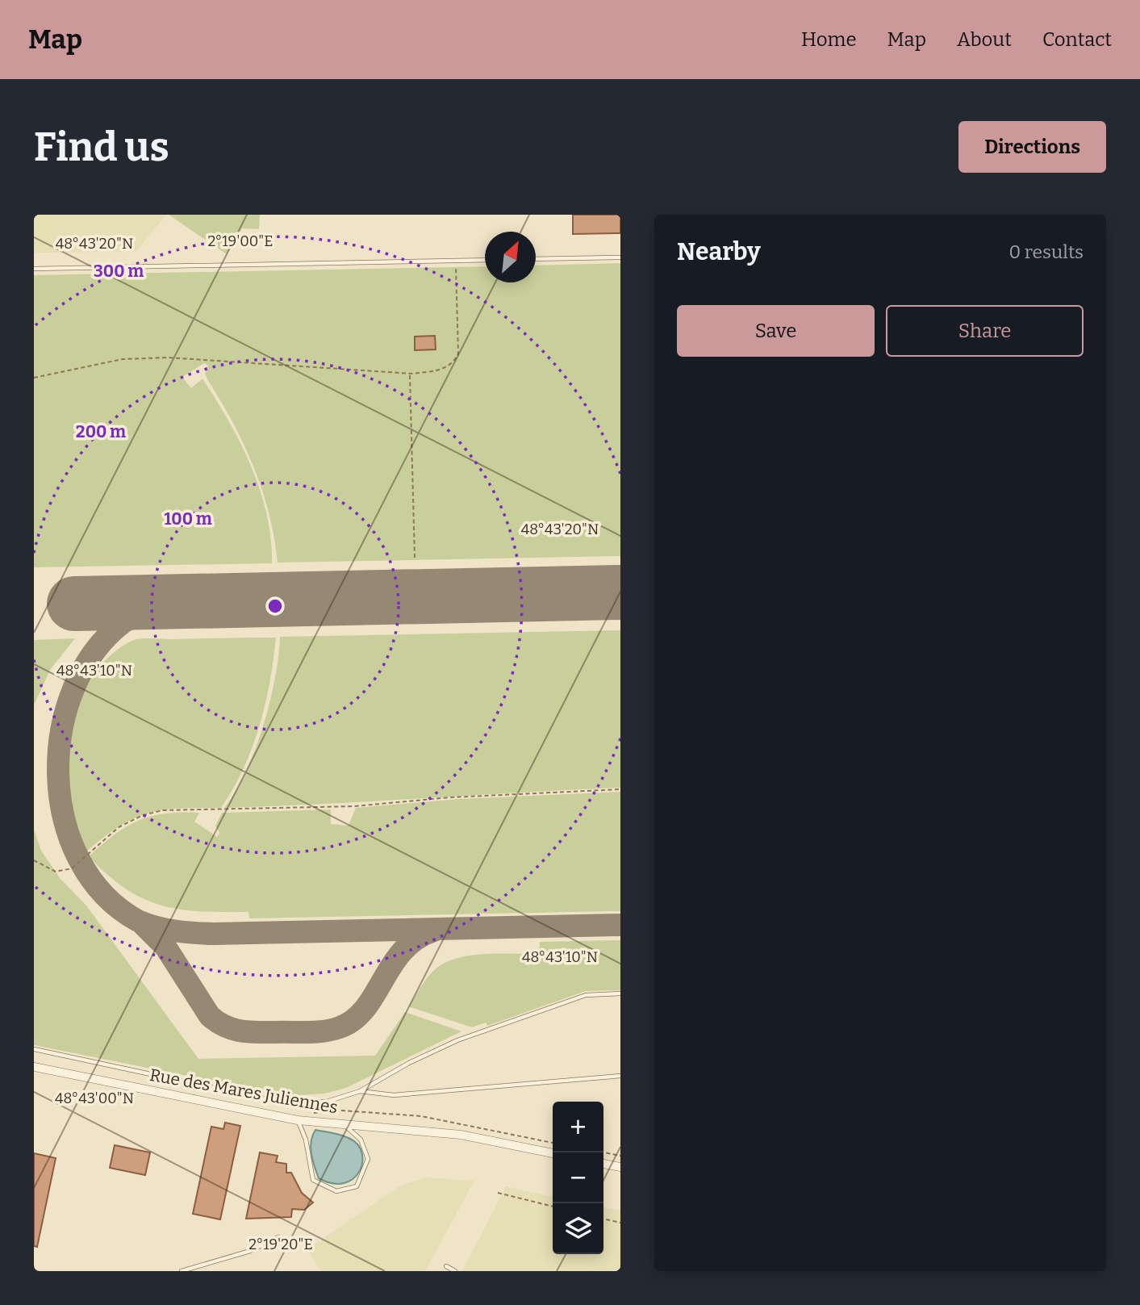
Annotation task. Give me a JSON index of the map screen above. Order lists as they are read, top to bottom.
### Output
{
  "streets": {
    "street": ["Rue des Mares Juliennes"]
  },
  "north": "top right",
  "page": {
    "header": "Map",
    "nav": [
      "Home",
      "Map",
      "About",
      "Contact"
    ],
    "buttons": [
      "Directions",
      ["Save", "Share"]
    ],
    "title": "Find us",
    "heading": ["Nearby", "0 results"],
    "map_buttons": ["+", "−"]
  },
  "coordinates": [
    "2°19'00\"E",
    "48°43'20\"N",
    "48°43'10\"N",
    "48°43'00\"N",
    "2°19'20\"E"
  ],
  "rings": ["300 m", "200 m", "100 m"]
}
